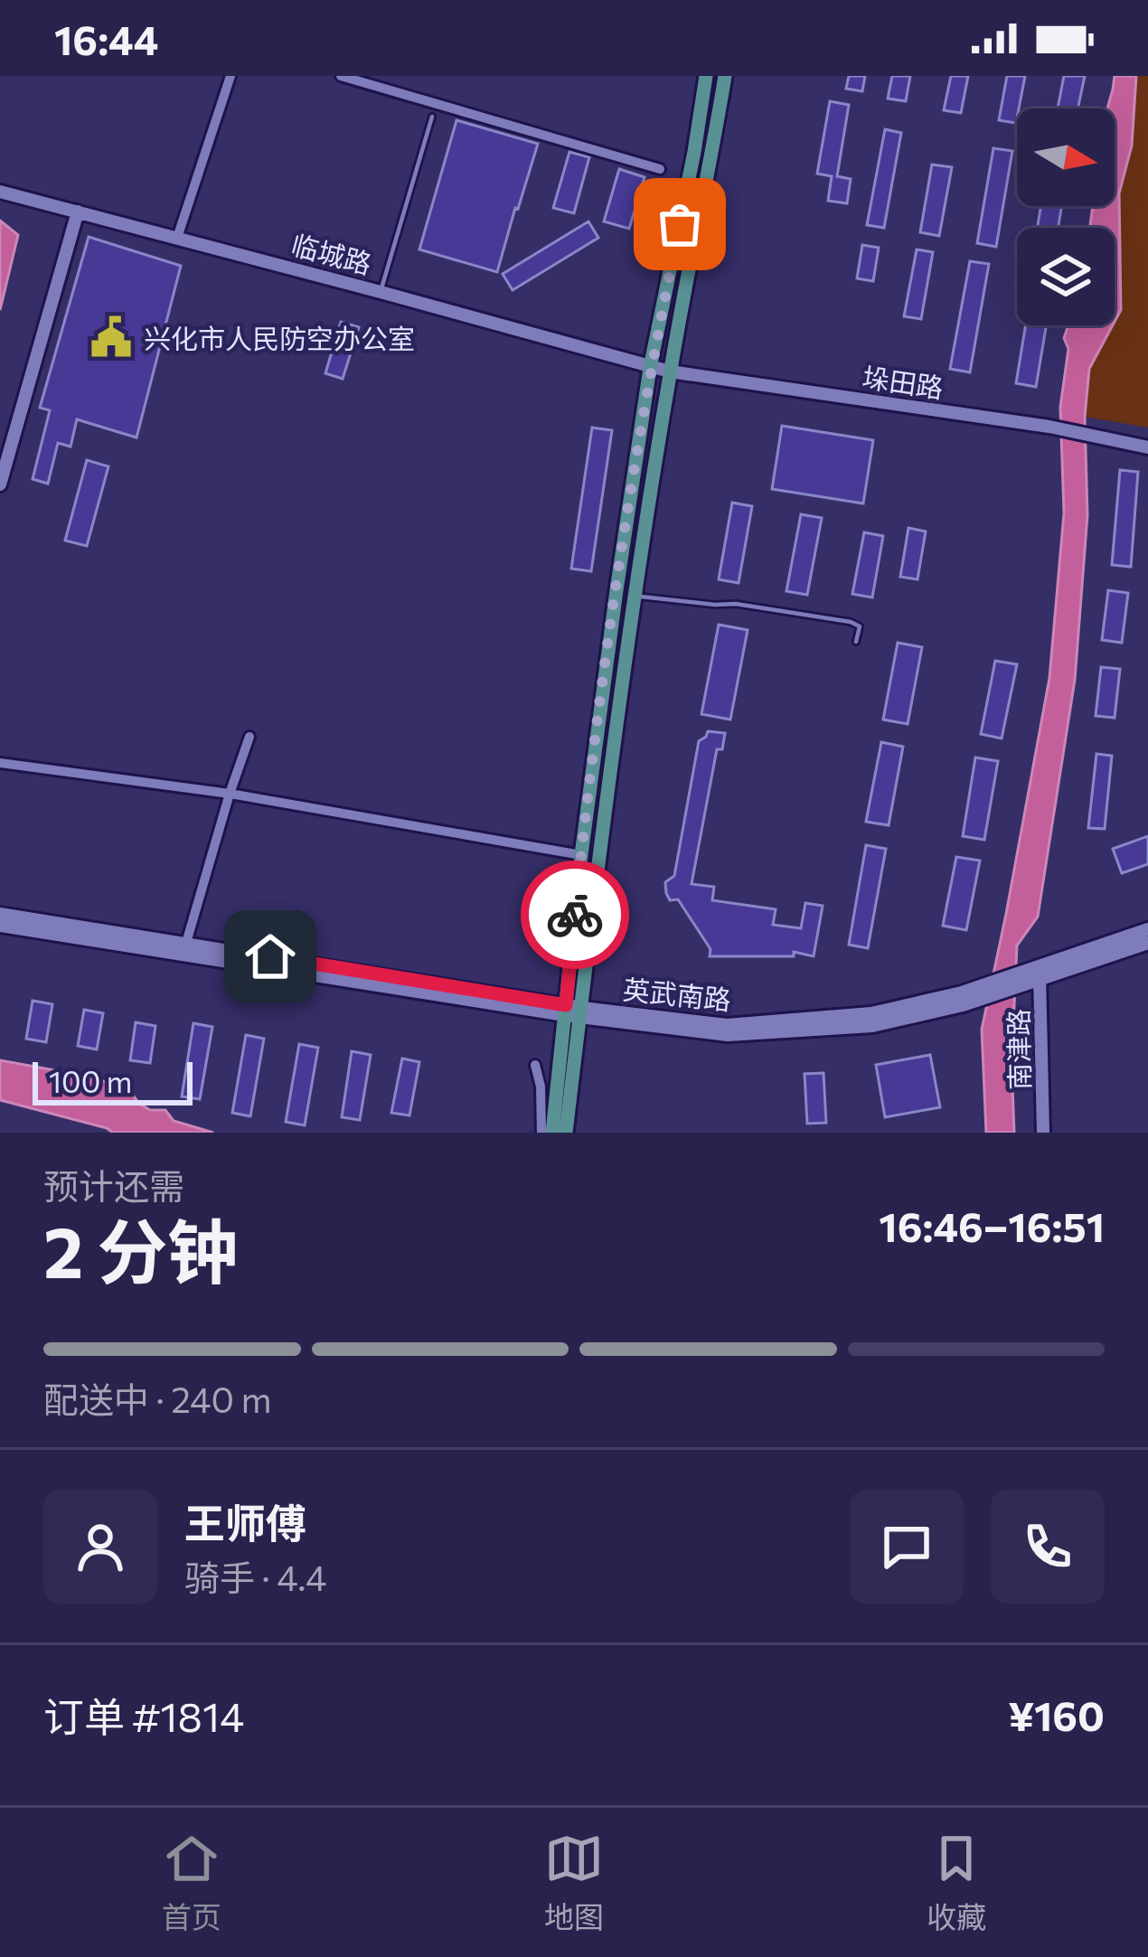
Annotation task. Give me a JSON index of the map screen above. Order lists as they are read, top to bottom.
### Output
{
  "streets": {
    "main road": [
      "临城路",
      "垛田路",
      "英武南路",
      "南津路"
    ]
  },
  "crossings": [
    ["临城路", "垛田路"],
    ["英武南路", "南津路"]
  ],
  "places": {
    "public building": ["兴化市人民防空办公室"]
  },
  "scale_bar": "100 m",
  "north": "right",
  "page": {
    "status": "16:44",
    "scale": "100 m",
    "heading": ["2 分钟", "预计还需", "16:46–16:51"],
    "panel": [
      "王师傅",
      "骑手 · 4.4",
      "订单 #1814",
      "¥160"
    ],
    "bar": "配送中 · 240 m",
    "tabs": ["首页", "地图", "收藏"]
  }
}
